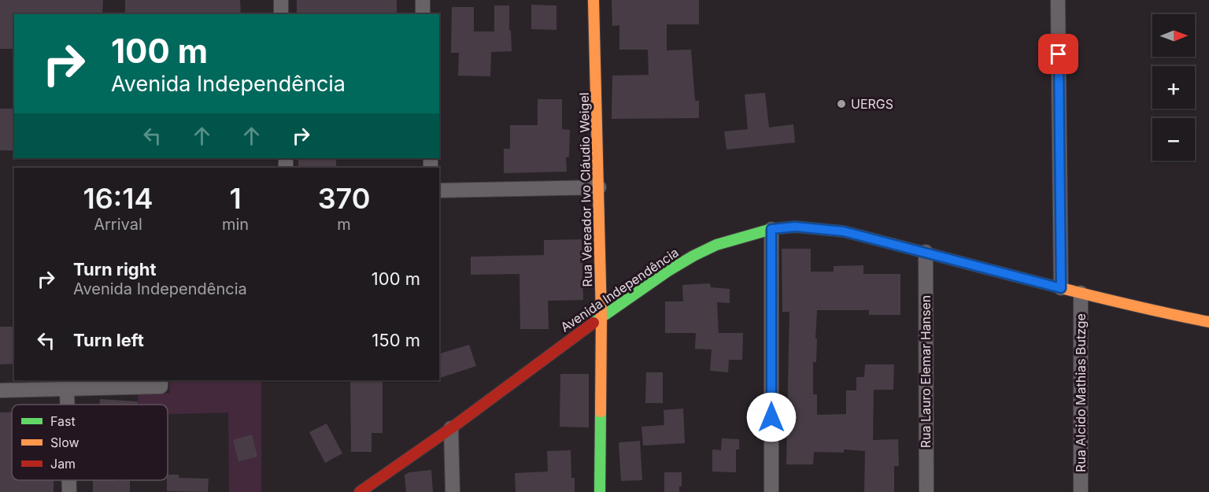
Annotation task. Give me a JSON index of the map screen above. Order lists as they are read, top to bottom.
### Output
{
  "streets": {
    "main road": ["Rua Vereador Ivo Cláudio Weigel", "Avenida Independência"],
    "street": ["Rua Lauro Elemar Hansen", "Rua Alcido Mathias Butzge"]
  },
  "crossings": [
    ["Rua Vereador Ivo Cláudio Weigel", "Avenida Independência"],
    ["Avenida Independência", "Rua Lauro Elemar Hansen"],
    ["Avenida Independência", "Rua Alcido Mathias Butzge"]
  ],
  "places": ["UERGS"],
  "legend": ["Fast", "Slow", "Jam"],
  "north": "right",
  "page": {
    "map_buttons": ["+", "−"],
    "turn": ["100 m", "Avenida Independência"],
    "eta": [
      "16:14",
      "Arrival",
      "1",
      "min",
      "370",
      "m"
    ],
    "list": [
      {
        "name": "Turn right",
        "note": "Avenida Independência",
        "value": "100 m"
      },
      {
        "name": "Turn left",
        "value": "150 m"
      }
    ]
  }
}
